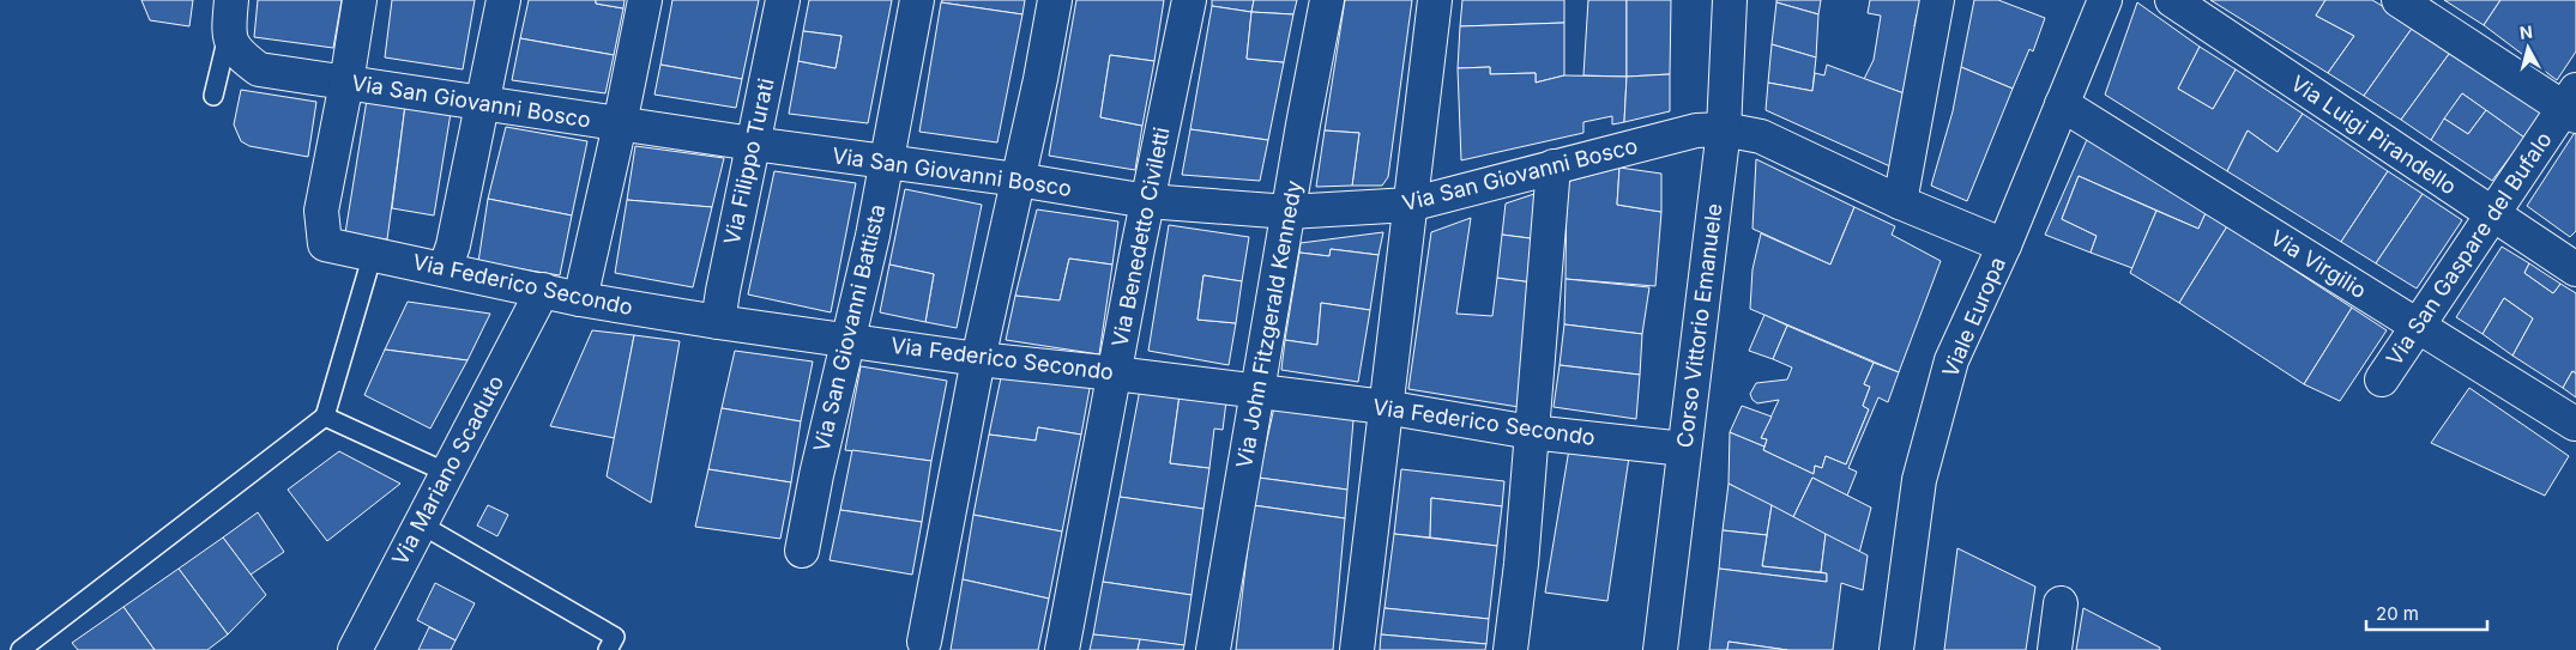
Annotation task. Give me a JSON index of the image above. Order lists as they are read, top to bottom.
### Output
{
  "streets": {
    "street": [
      "Via San Giovanni Bosco",
      "Via Luigi Pirandello",
      "Via Filippo Turati",
      "Via Benedetto Civiletti",
      "Via San Gaspare del Bufalo",
      "Via Virgilio",
      "Via Federico Secondo",
      "Viale Europa",
      "Via John Fitzgerald Kennedy",
      "Corso Vittorio Emanuele",
      "Via San Giovanni Battista",
      "Via Mariano Scaduto"
    ]
  },
  "crossings": [
    ["Via San Giovanni Bosco", "Via Filippo Turati"],
    ["Via San Giovanni Bosco", "Via Benedetto Civiletti"],
    ["Via San Giovanni Bosco", "Via Federico Secondo"],
    ["Via San Giovanni Bosco", "Viale Europa"],
    ["Via San Giovanni Bosco", "Via John Fitzgerald Kennedy"],
    ["Via San Giovanni Bosco", "Corso Vittorio Emanuele"],
    ["Via San Giovanni Bosco", "Via San Giovanni Battista"],
    ["Via Luigi Pirandello", "Via San Gaspare del Bufalo"],
    ["Via Filippo Turati", "Via Federico Secondo"],
    ["Via Benedetto Civiletti", "Via Federico Secondo"],
    ["Via San Gaspare del Bufalo", "Via Virgilio"],
    ["Via Virgilio", "Viale Europa"],
    ["Via Federico Secondo", "Via John Fitzgerald Kennedy"],
    ["Via Federico Secondo", "Corso Vittorio Emanuele"],
    ["Via Federico Secondo", "Via San Giovanni Battista"],
    ["Via Federico Secondo", "Via Mariano Scaduto"]
  ],
  "scale_bar": "20 m",
  "north": "top"
}
